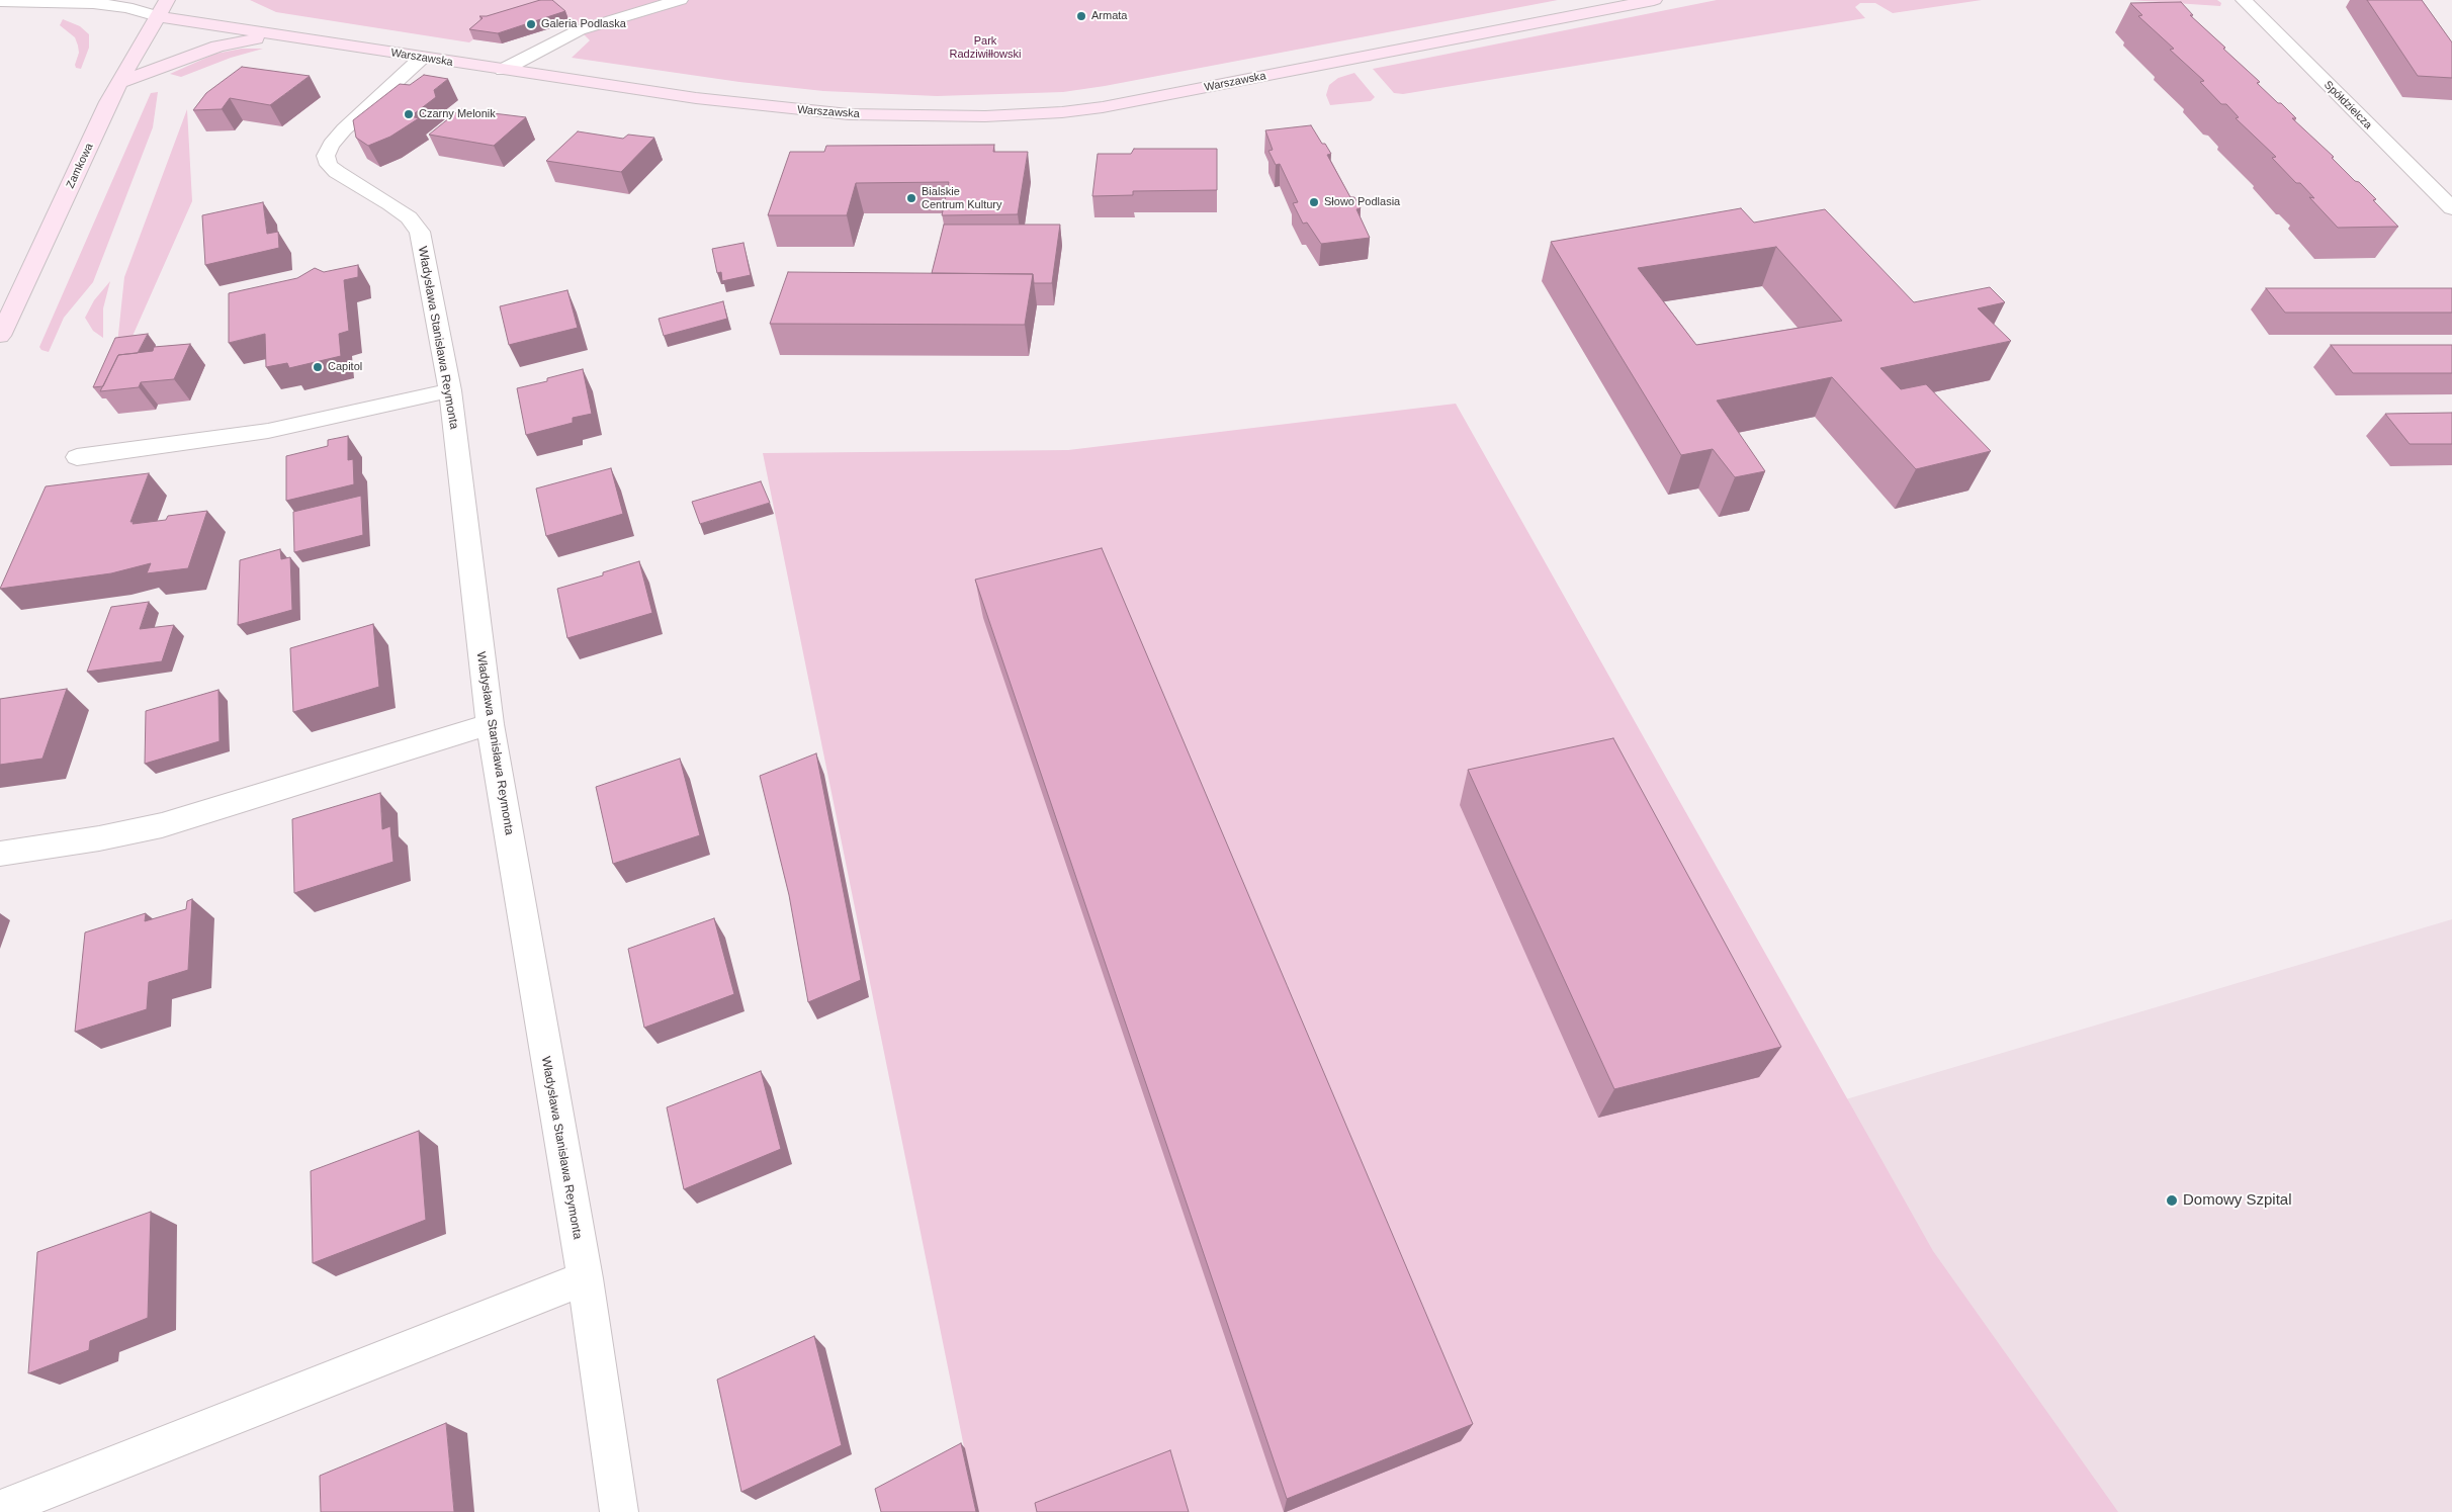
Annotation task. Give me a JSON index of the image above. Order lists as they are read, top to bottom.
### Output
{
  "streets": {
    "street": [
      "Warszawska",
      "Spółdzielcza",
      "Zamkowa",
      "Władysława Stanisława Reymonta"
    ]
  },
  "crossings": [
    ["Warszawska", "Zamkowa"],
    ["Warszawska", "Władysława Stanisława Reymonta"]
  ],
  "parks": ["Park Radziwiłłowski"],
  "places": [
    "Armata",
    "Galeria Podlaska",
    "Czarny Melonik",
    "Bialskie Centrum Kultury",
    "Słowo Podlasia",
    "Capitol",
    "Domowy Szpital"
  ]
}
